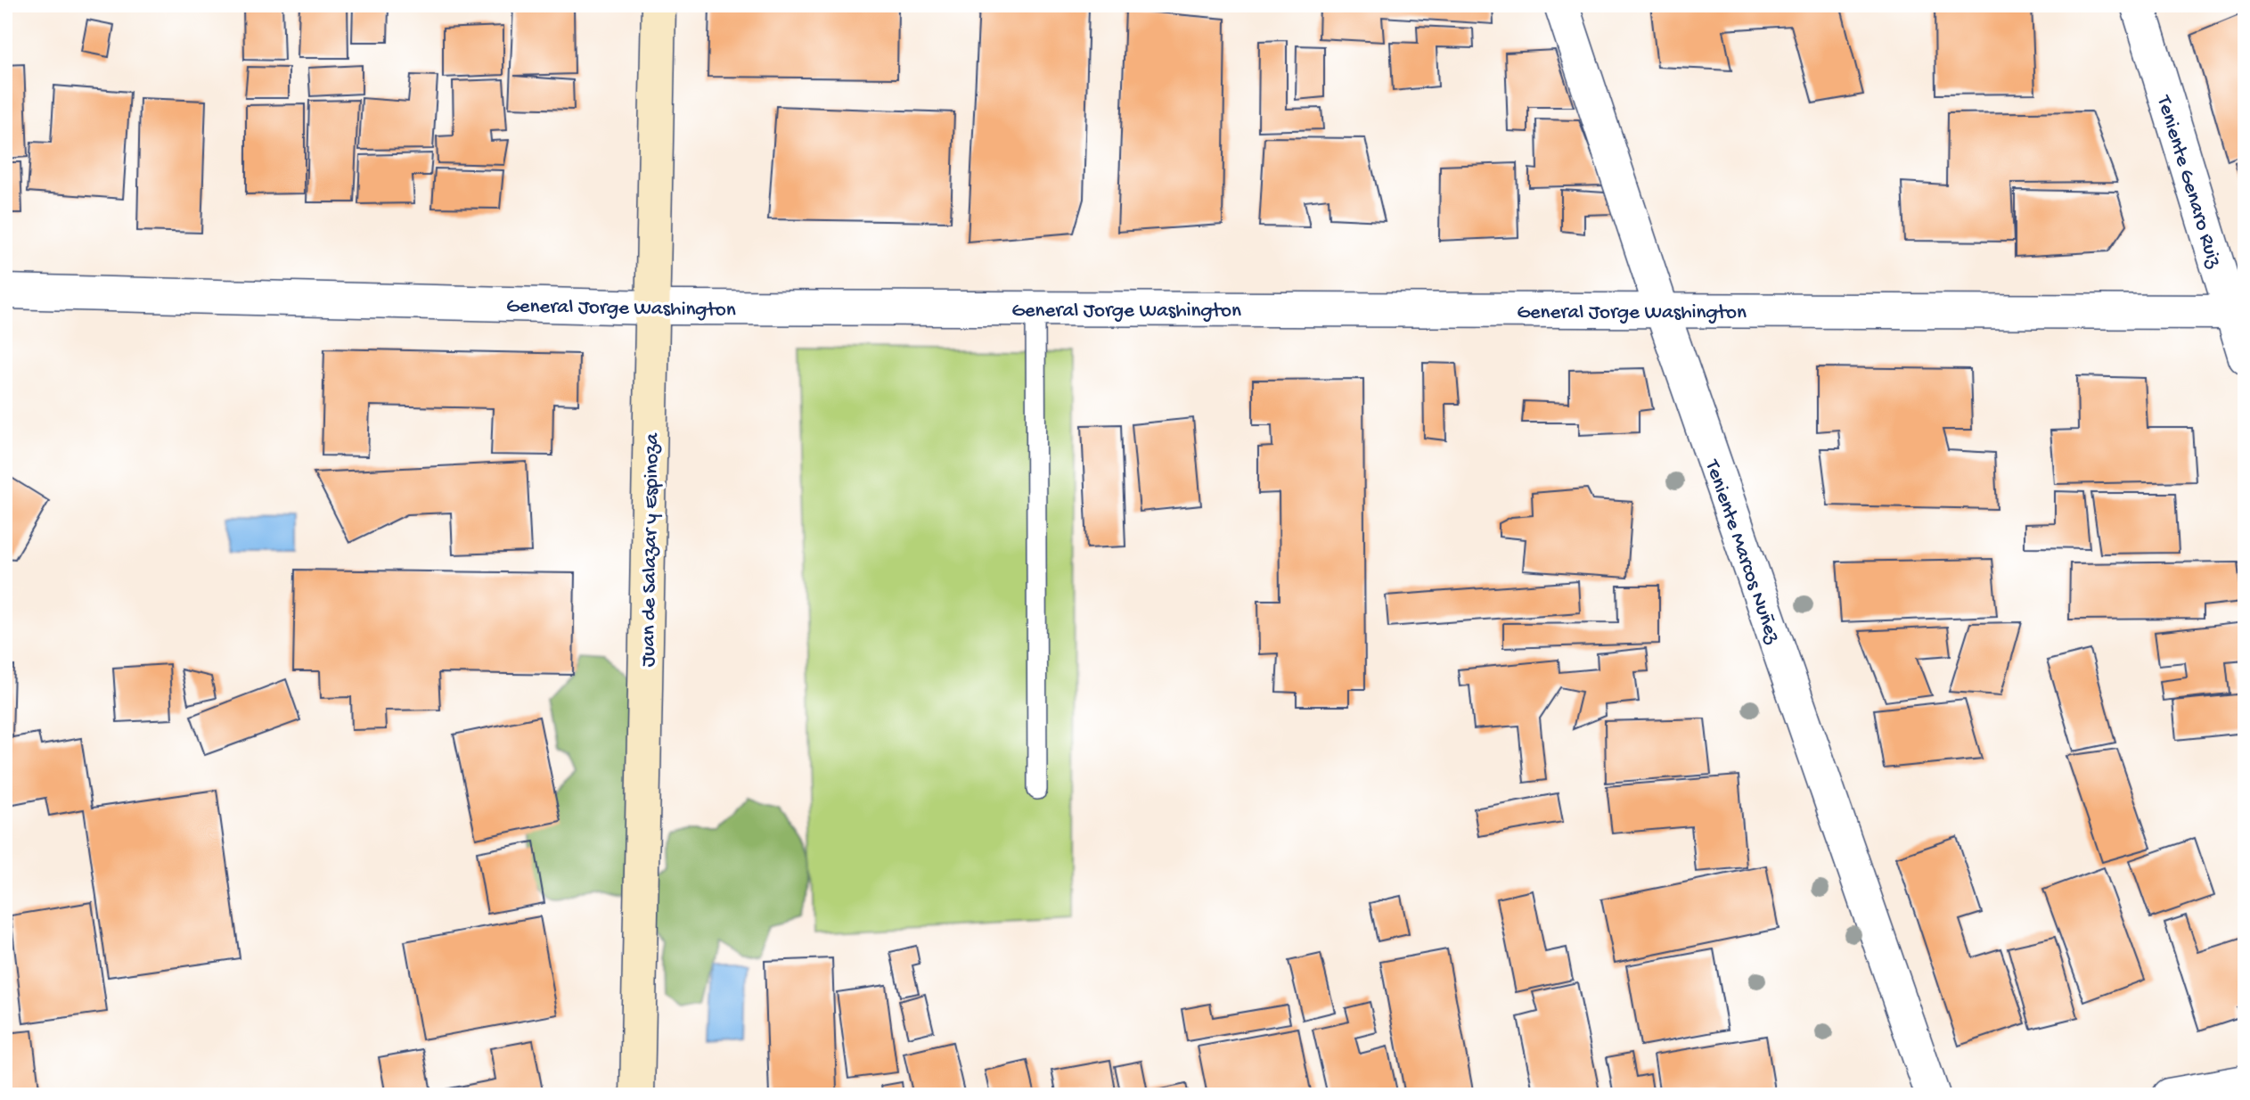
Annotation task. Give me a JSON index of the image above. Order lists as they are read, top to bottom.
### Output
{
  "streets": {
    "street": [
      "Teniente Genaro Ruiz",
      "General Jorge Washington",
      "Juan de Salazar y Espinoza",
      "Teniente Marcos Nuñez"
    ]
  },
  "crossings": [
    ["Teniente Genaro Ruiz", "General Jorge Washington"],
    ["General Jorge Washington", "Juan de Salazar y Espinoza"],
    ["General Jorge Washington", "Teniente Marcos Nuñez"]
  ]
}
